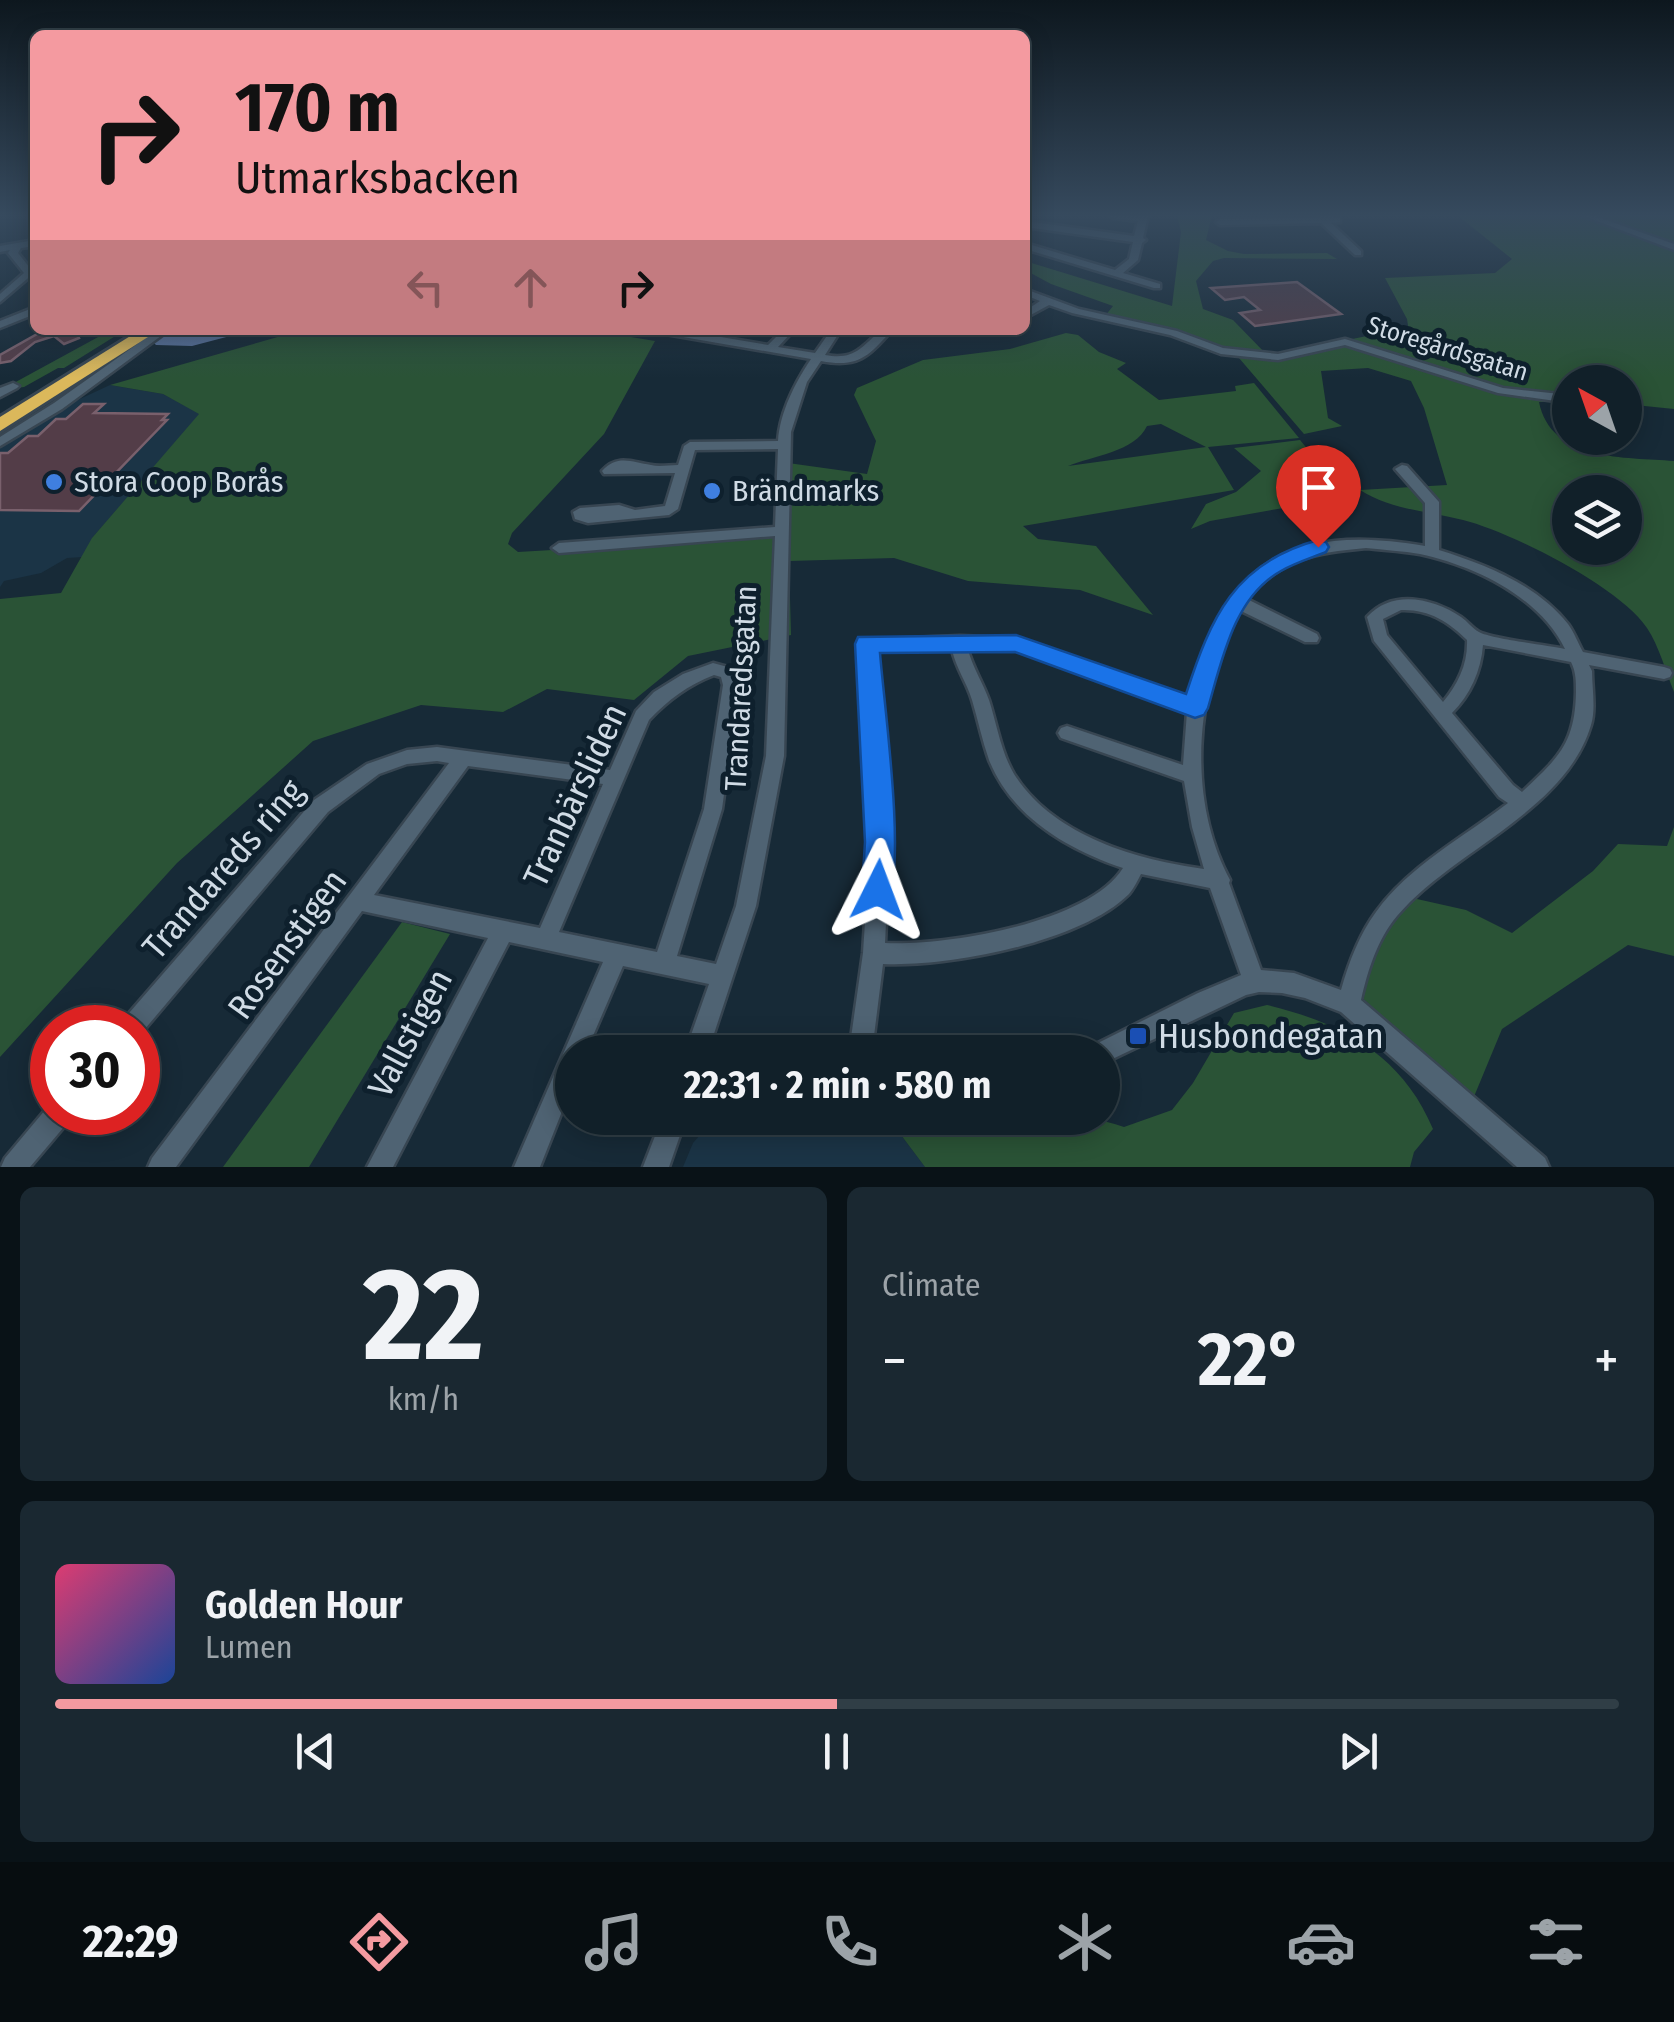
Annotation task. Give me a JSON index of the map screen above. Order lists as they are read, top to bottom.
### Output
{
  "streets": {
    "street": [
      "Storegårdsgatan",
      "Trandaredsgatan",
      "Tranbärsliden",
      "Trandareds ring",
      "Rosenstigen",
      "Vallstigen"
    ]
  },
  "crossings": [
    ["Tranbärsliden", "Trandareds ring"],
    ["Trandareds ring", "Rosenstigen"]
  ],
  "places": {
    "other": ["Stora Coop Borås", "Brändmarks"],
    "transit": ["Husbondegatan"]
  },
  "north": "top left",
  "page": {
    "turn": ["170 m", "Utmarksbacken"],
    "limit": "30",
    "trip": "22:31 · 2 min · 580 m",
    "tile": [
      ["22", "km/h"],
      "Climate"
    ],
    "heat": ["−", "22°", "+"],
    "song": ["Golden Hour", "Lumen"],
    "tabs": "22:29"
  }
}
